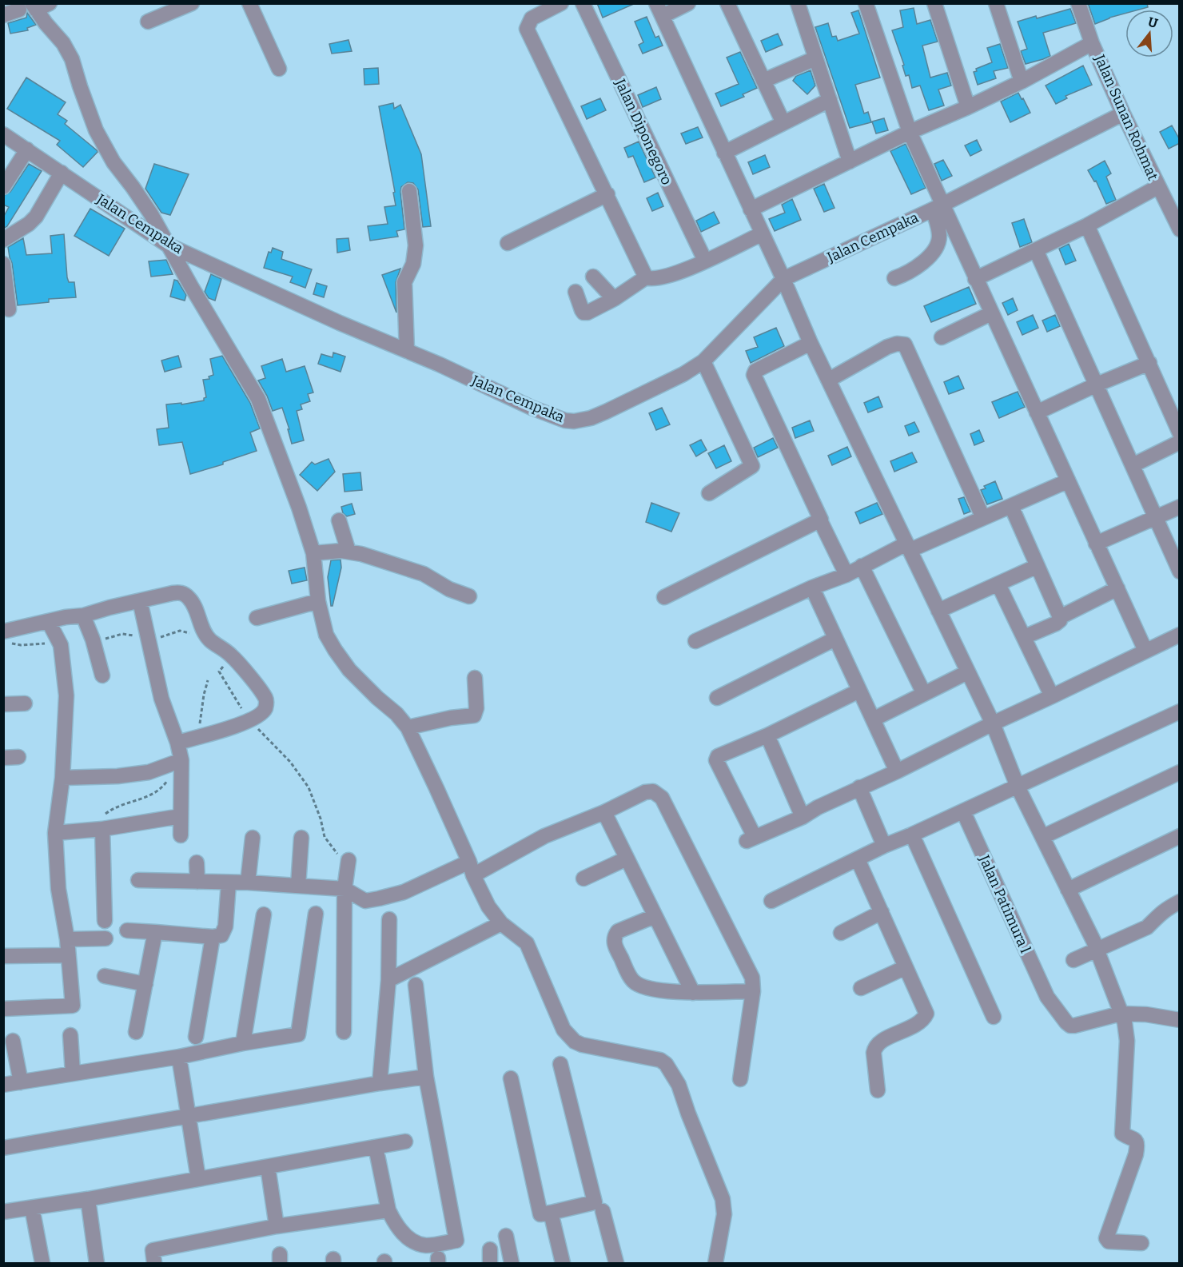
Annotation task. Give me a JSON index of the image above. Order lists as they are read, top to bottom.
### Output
{
  "streets": {
    "street": [
      "Jalan Sunan Rohmat",
      "Jalan Diponegoro",
      "Jalan Cempaka",
      "Jalan Patimura l"
    ]
  },
  "crossings": [
    ["Jalan Sunan Rohmat", "Jalan Cempaka"]
  ],
  "north": "top"
}
